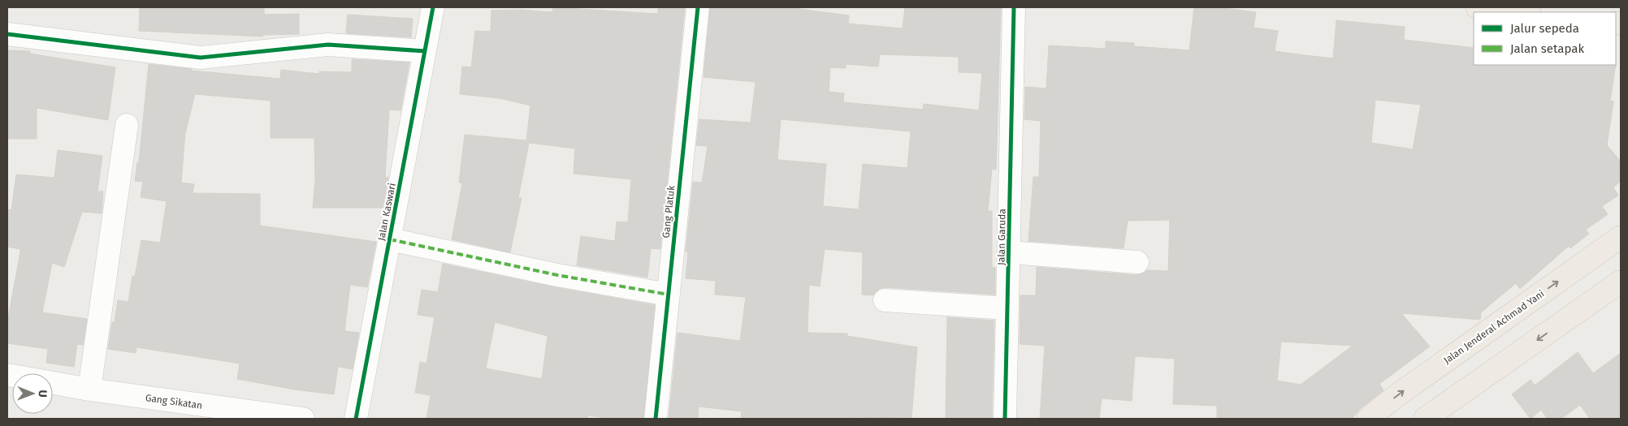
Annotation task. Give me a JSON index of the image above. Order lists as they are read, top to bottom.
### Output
{
  "streets": {
    "main road": ["Jalan Jenderal Achmad Yani"],
    "street": [
      "Jalan Kaswari",
      "Gang Platuk",
      "Jalan Garuda",
      "Gang Sikatan"
    ]
  },
  "legend": ["Jalur sepeda", "Jalan setapak"],
  "north": "right"
}
